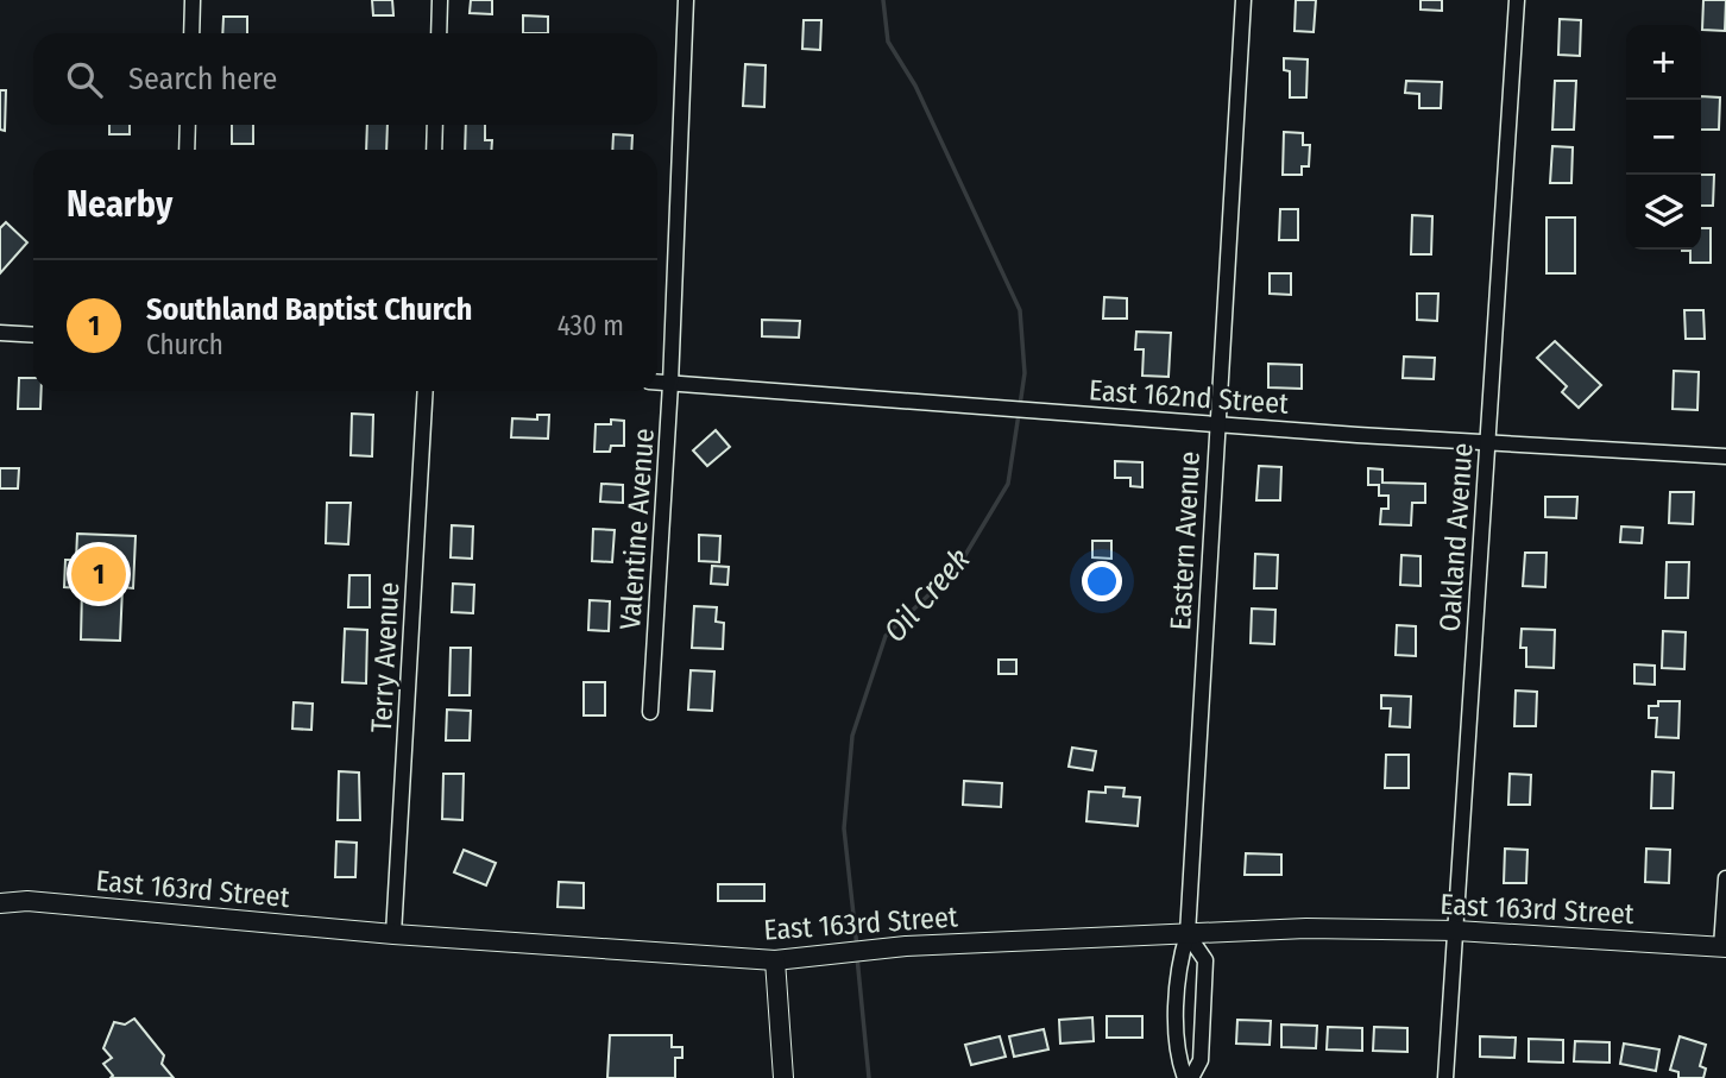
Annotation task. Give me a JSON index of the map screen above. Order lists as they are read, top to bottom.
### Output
{
  "streets": {
    "street": [
      "East 162nd Street",
      "Valentine Avenue",
      "Oakland Avenue",
      "Eastern Avenue",
      "Terry Avenue",
      "East 163rd Street"
    ]
  },
  "crossings": [
    ["East 162nd Street", "Valentine Avenue"],
    ["East 162nd Street", "Oakland Avenue"],
    ["East 162nd Street", "Eastern Avenue"],
    ["Oakland Avenue", "East 163rd Street"],
    ["Eastern Avenue", "East 163rd Street"],
    ["Terry Avenue", "East 163rd Street"]
  ],
  "water": ["Oil Creek"],
  "page": {
    "map_buttons": ["+", "−"],
    "search": "Search here",
    "heading": "Nearby",
    "list": [
      {
        "mark": "1",
        "name": "Southland Baptist Church",
        "note": "Church",
        "value": "430 m"
      }
    ],
    "pins": "1"
  }
}
